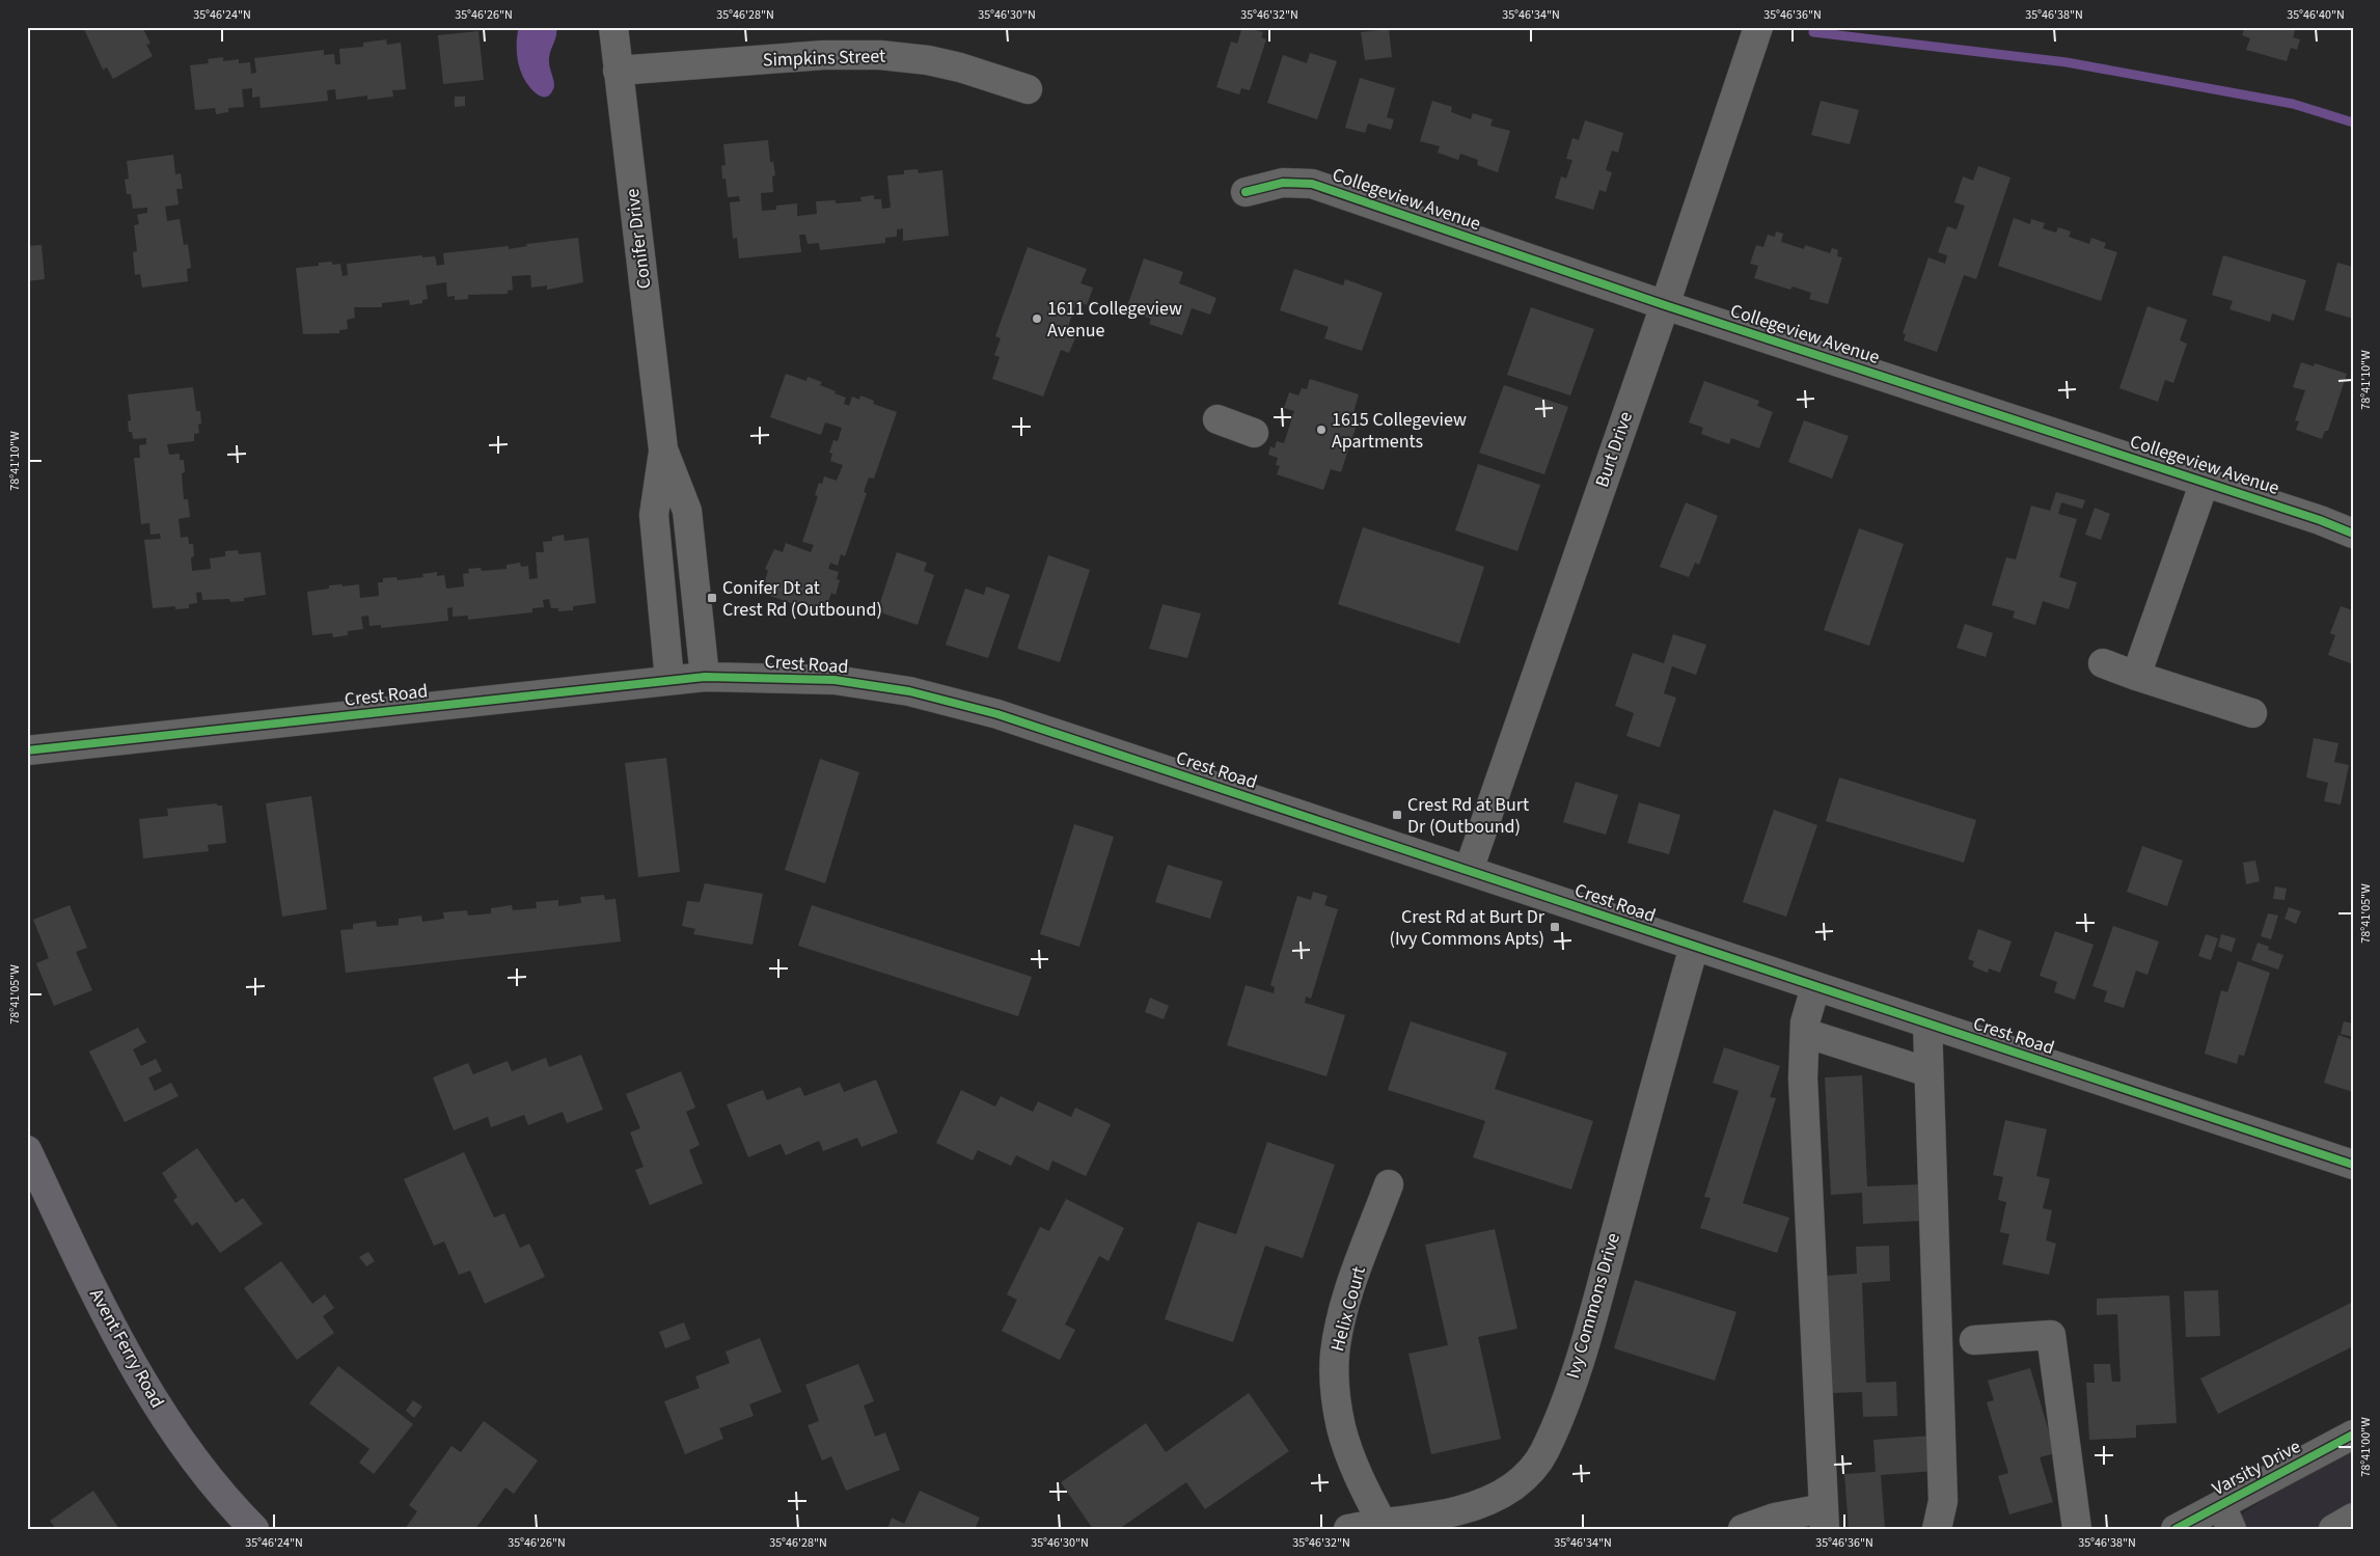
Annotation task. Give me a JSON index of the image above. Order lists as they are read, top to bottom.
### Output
{
  "streets": {
    "main road": ["Avent Ferry Road"],
    "street": [
      "Simpkins Street",
      "Collegeview Avenue",
      "Conifer Drive",
      "Burt Drive",
      "Crest Road",
      "Ivy Commons Drive",
      "Helix Court",
      "Varsity Drive"
    ]
  },
  "crossings": [
    ["Simpkins Street", "Conifer Drive"],
    ["Collegeview Avenue", "Burt Drive"],
    ["Conifer Drive", "Crest Road"],
    ["Burt Drive", "Crest Road"],
    ["Crest Road", "Ivy Commons Drive"],
    ["Ivy Commons Drive", "Helix Court"]
  ],
  "places": {
    "other": ["1611 Collegeview Avenue", "1615 Collegeview Apartments"],
    "transit": ["Conifer Dt at Crest Rd (Outbound)", "Crest Rd at Burt Dr (Outbound)", "Crest Rd at Burt Dr (Ivy Commons Apts)"]
  },
  "coordinates": [
    "35°46'24\"N",
    "35°46'26\"N",
    "35°46'28\"N",
    "35°46'30\"N",
    "35°46'32\"N",
    "35°46'34\"N",
    "35°46'36\"N",
    "35°46'38\"N",
    "35°46'40\"N",
    "78°41'10\"W",
    "78°41'05\"W",
    "78°41'00\"W"
  ]
}
